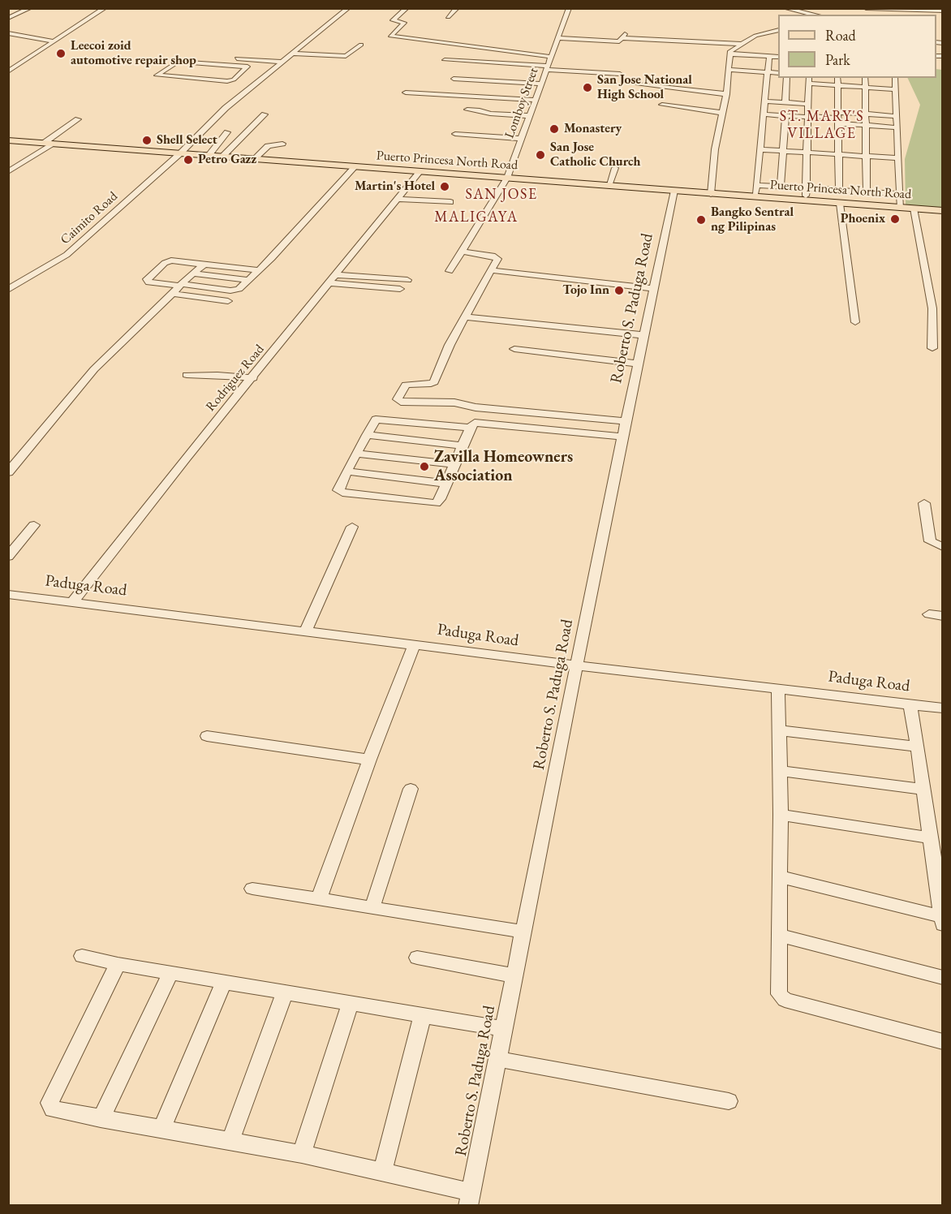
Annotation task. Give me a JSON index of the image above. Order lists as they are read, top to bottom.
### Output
{
  "streets": {
    "main road": ["Puerto Princesa North Road"],
    "street": [
      "Lomboy Street",
      "Caimito Road",
      "Roberto S. Paduga Road",
      "Rodriguez Road",
      "Paduga Road"
    ]
  },
  "crossings": [
    ["Lomboy Street", "Puerto Princesa North Road"],
    ["Puerto Princesa North Road", "Caimito Road"],
    ["Puerto Princesa North Road", "Roberto S. Paduga Road"],
    ["Puerto Princesa North Road", "Rodriguez Road"],
    ["Roberto S. Paduga Road", "Paduga Road"],
    ["Rodriguez Road", "Paduga Road"]
  ],
  "districts": ["ST. MARY'S VILLAGE", "SAN JOSE", "MALIGAYA"],
  "places": [
    "Leecoi zoid automotive repair shop",
    "San Jose National High School",
    "Monastery",
    "Shell Select",
    "San Jose Catholic Church",
    "Petro Gazz",
    "Martin's Hotel",
    "Phoenix",
    "Bangko Sentral ng Pilipinas",
    "Tojo Inn",
    "Zavilla Homeowners Association"
  ],
  "legend": ["Road", "Park"]
}
